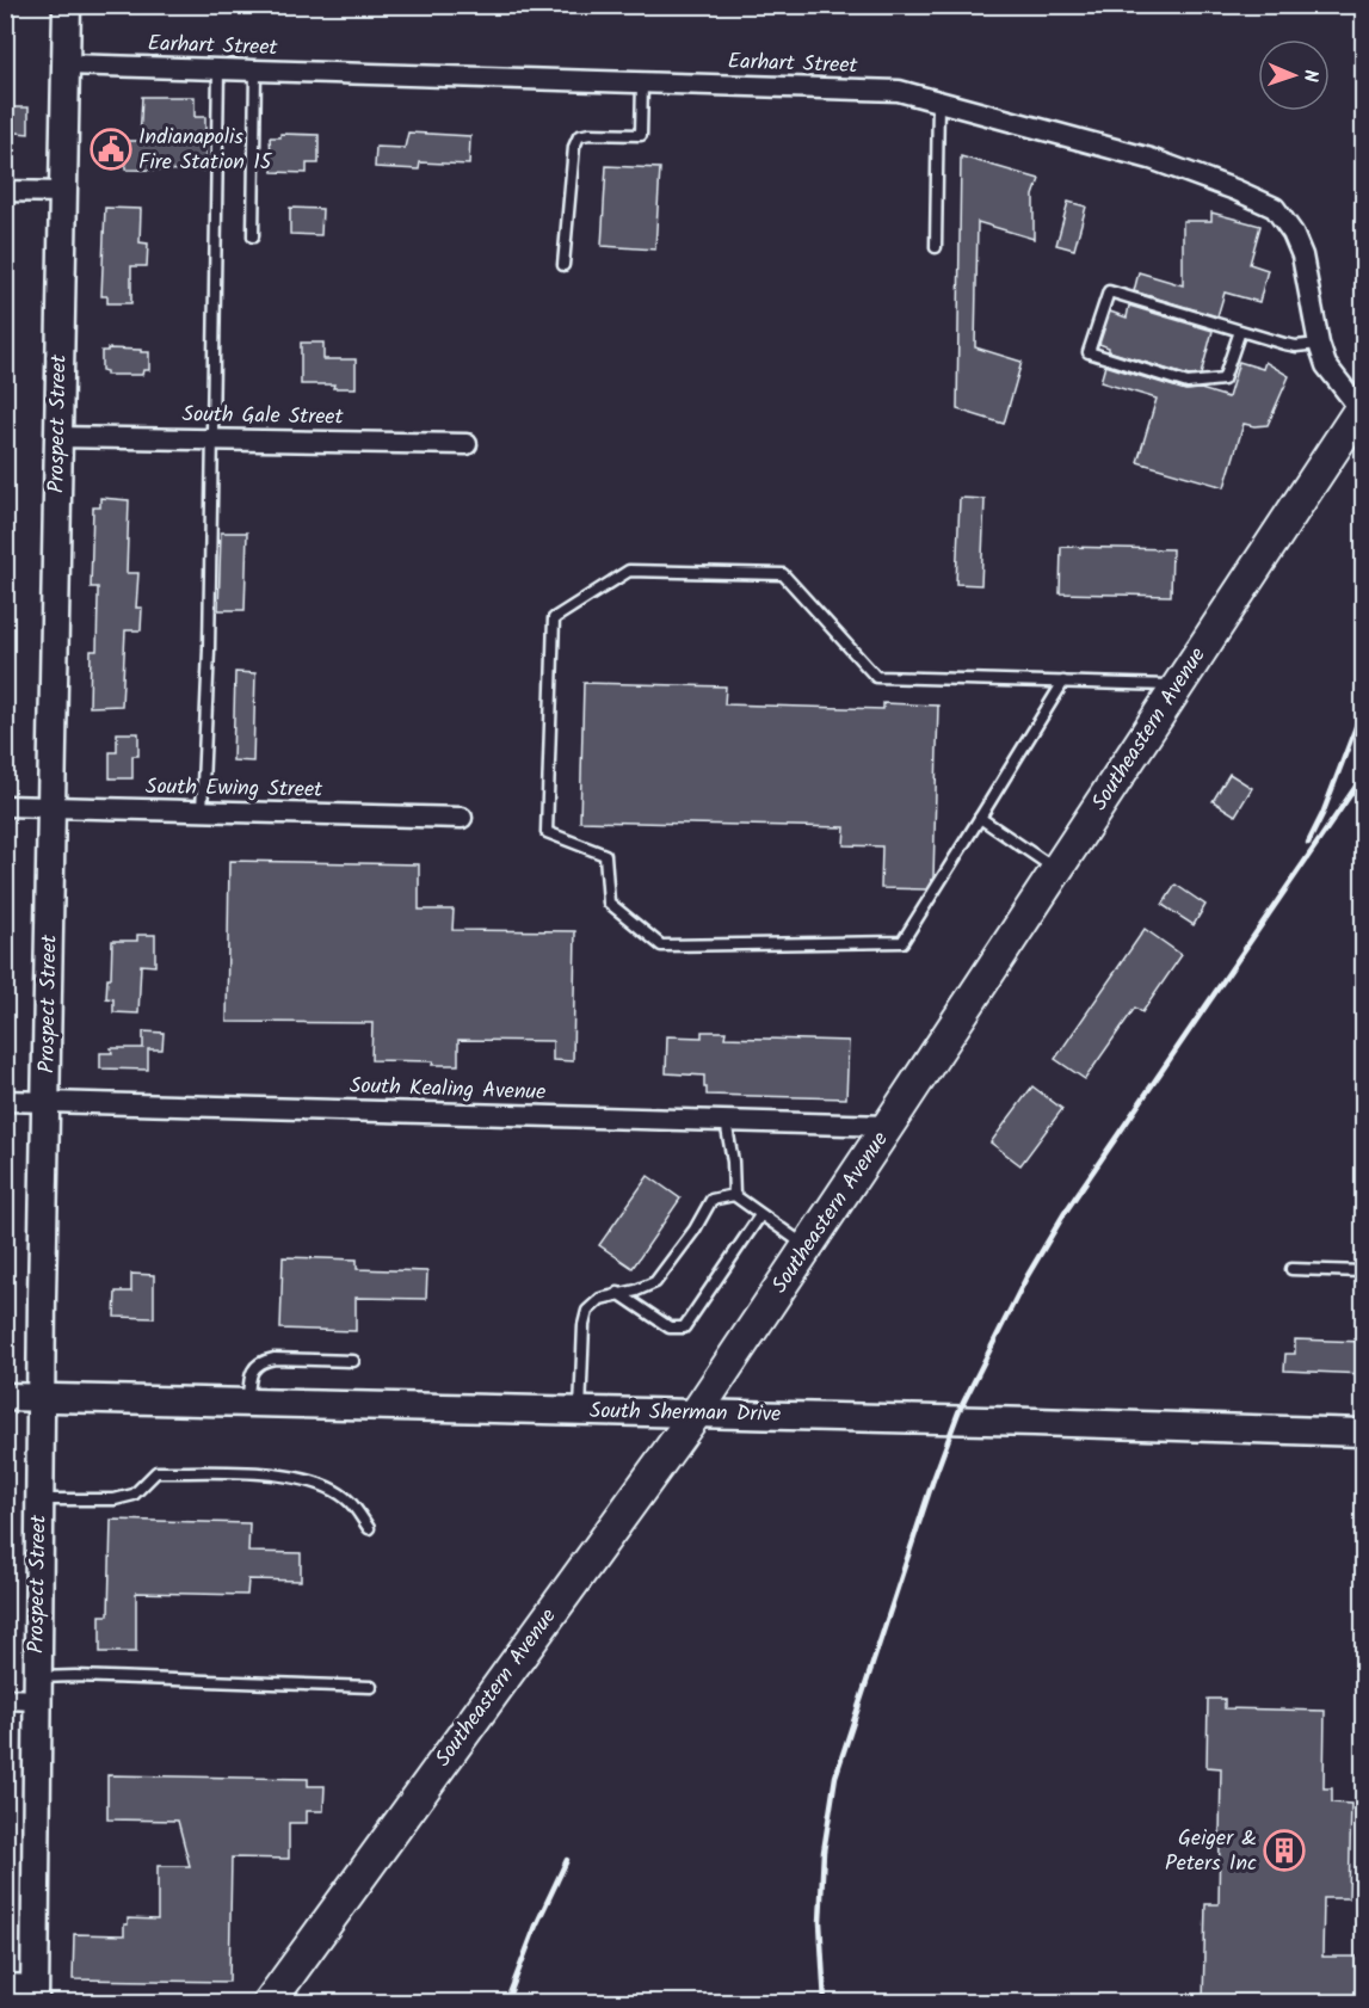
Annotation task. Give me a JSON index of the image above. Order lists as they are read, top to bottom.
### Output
{
  "streets": {
    "main road": ["Prospect Street", "Southeastern Avenue", "South Sherman Drive"],
    "street": [
      "Earhart Street",
      "South Gale Street",
      "South Ewing Street",
      "South Kealing Avenue"
    ]
  },
  "crossings": [
    ["Earhart Street", "Prospect Street"],
    ["Earhart Street", "Southeastern Avenue"],
    ["South Gale Street", "Prospect Street"],
    ["Prospect Street", "South Ewing Street"],
    ["Prospect Street", "South Kealing Avenue"],
    ["Prospect Street", "South Sherman Drive"],
    ["Southeastern Avenue", "South Kealing Avenue"],
    ["Southeastern Avenue", "South Sherman Drive"]
  ],
  "places": {
    "public building": ["Indianapolis Fire Station 15"],
    "building": ["Geiger & Peters Inc"]
  },
  "north": "right"
}
